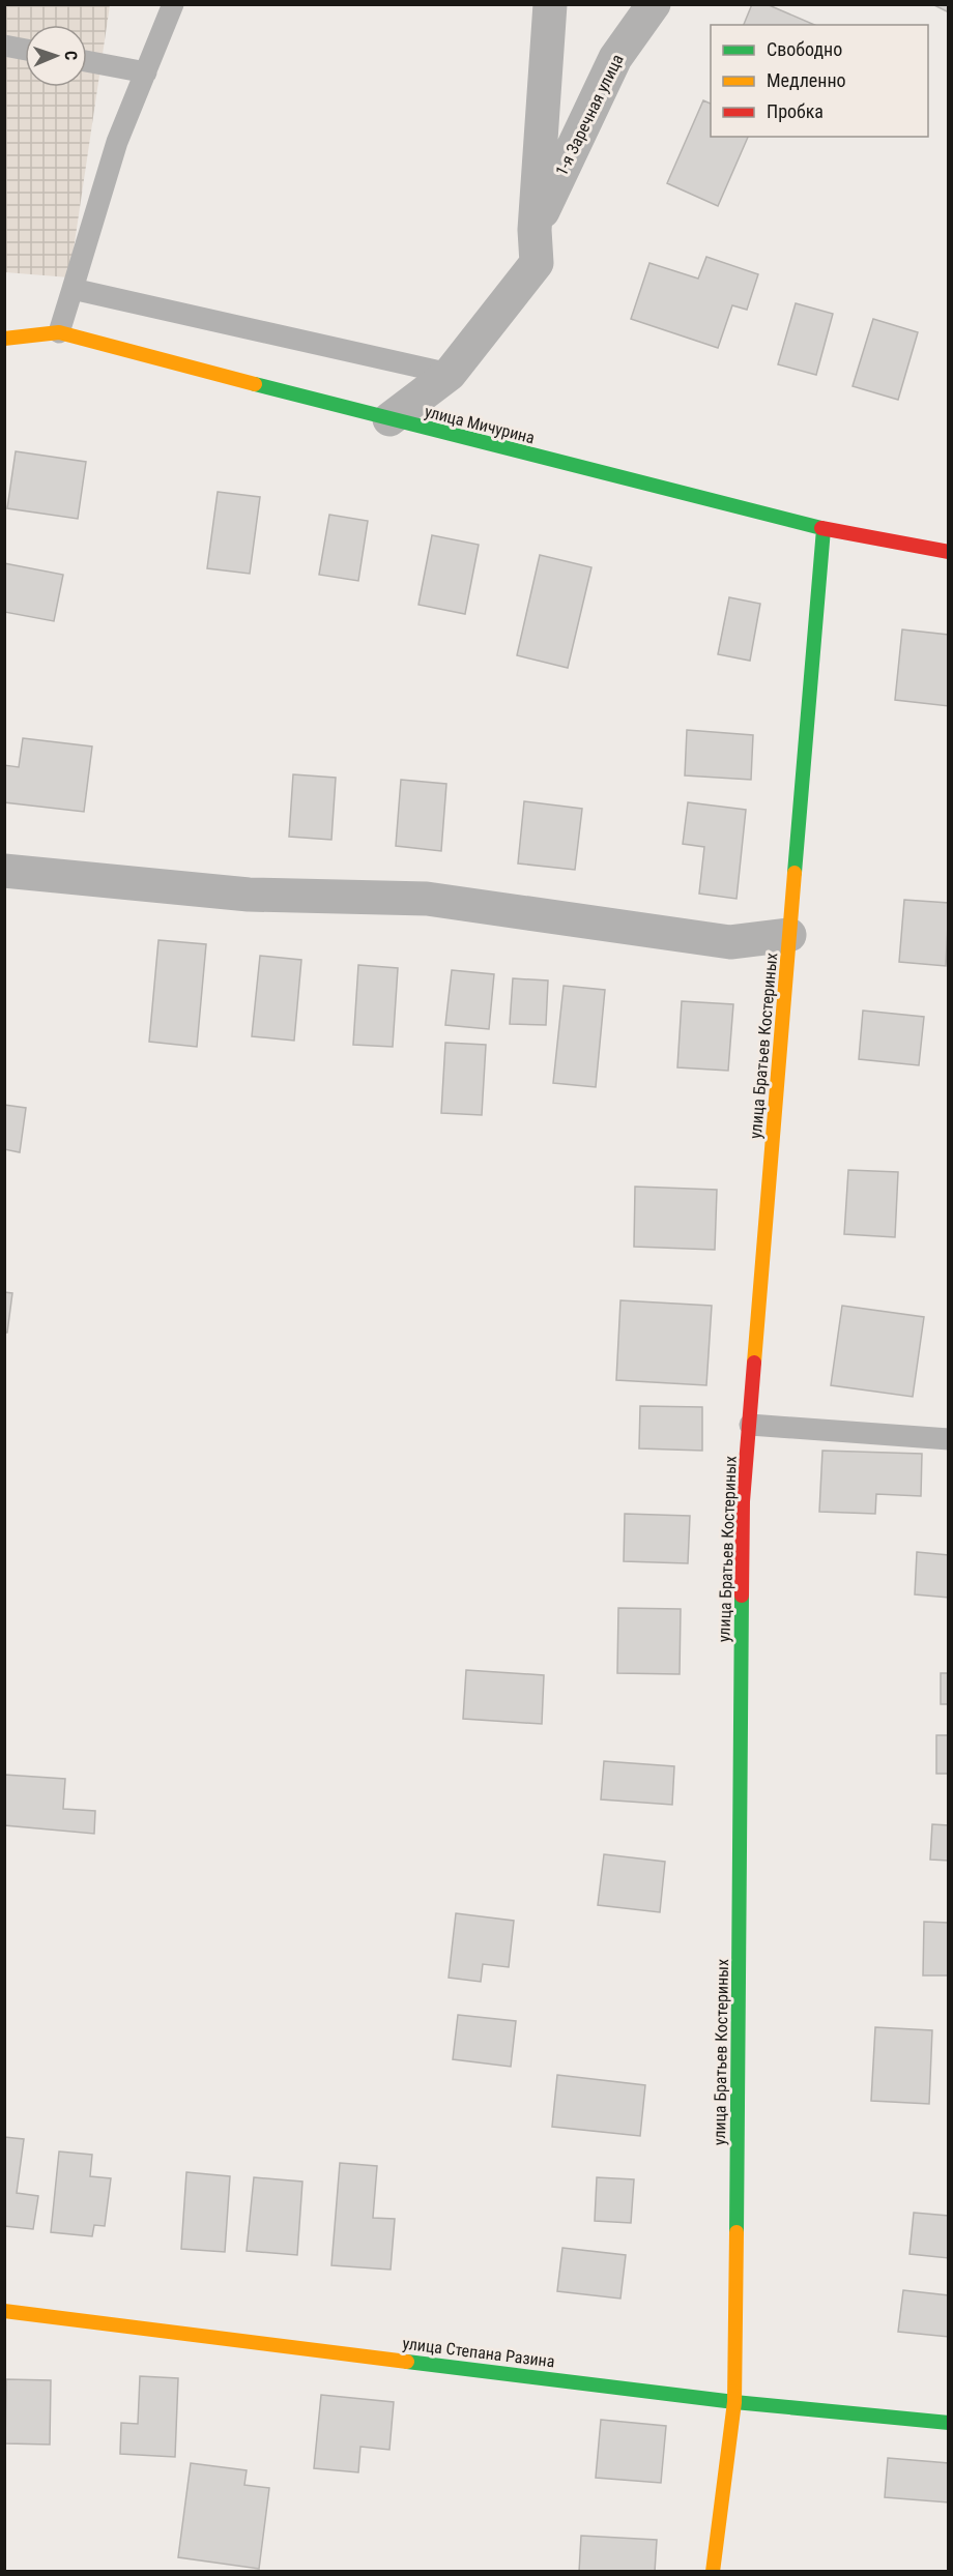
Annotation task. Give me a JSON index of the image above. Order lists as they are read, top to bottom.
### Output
{
  "streets": {
    "street": [
      "1-я Заречная улица",
      "улица Мичурина",
      "улица Братьев Костериных",
      "улица Степана Разина"
    ]
  },
  "crossings": [
    ["улица Мичурина", "улица Братьев Костериных"],
    ["улица Братьев Костериных", "улица Степана Разина"]
  ],
  "legend": ["Свободно", "Медленно", "Пробка"],
  "north": "right"
}
